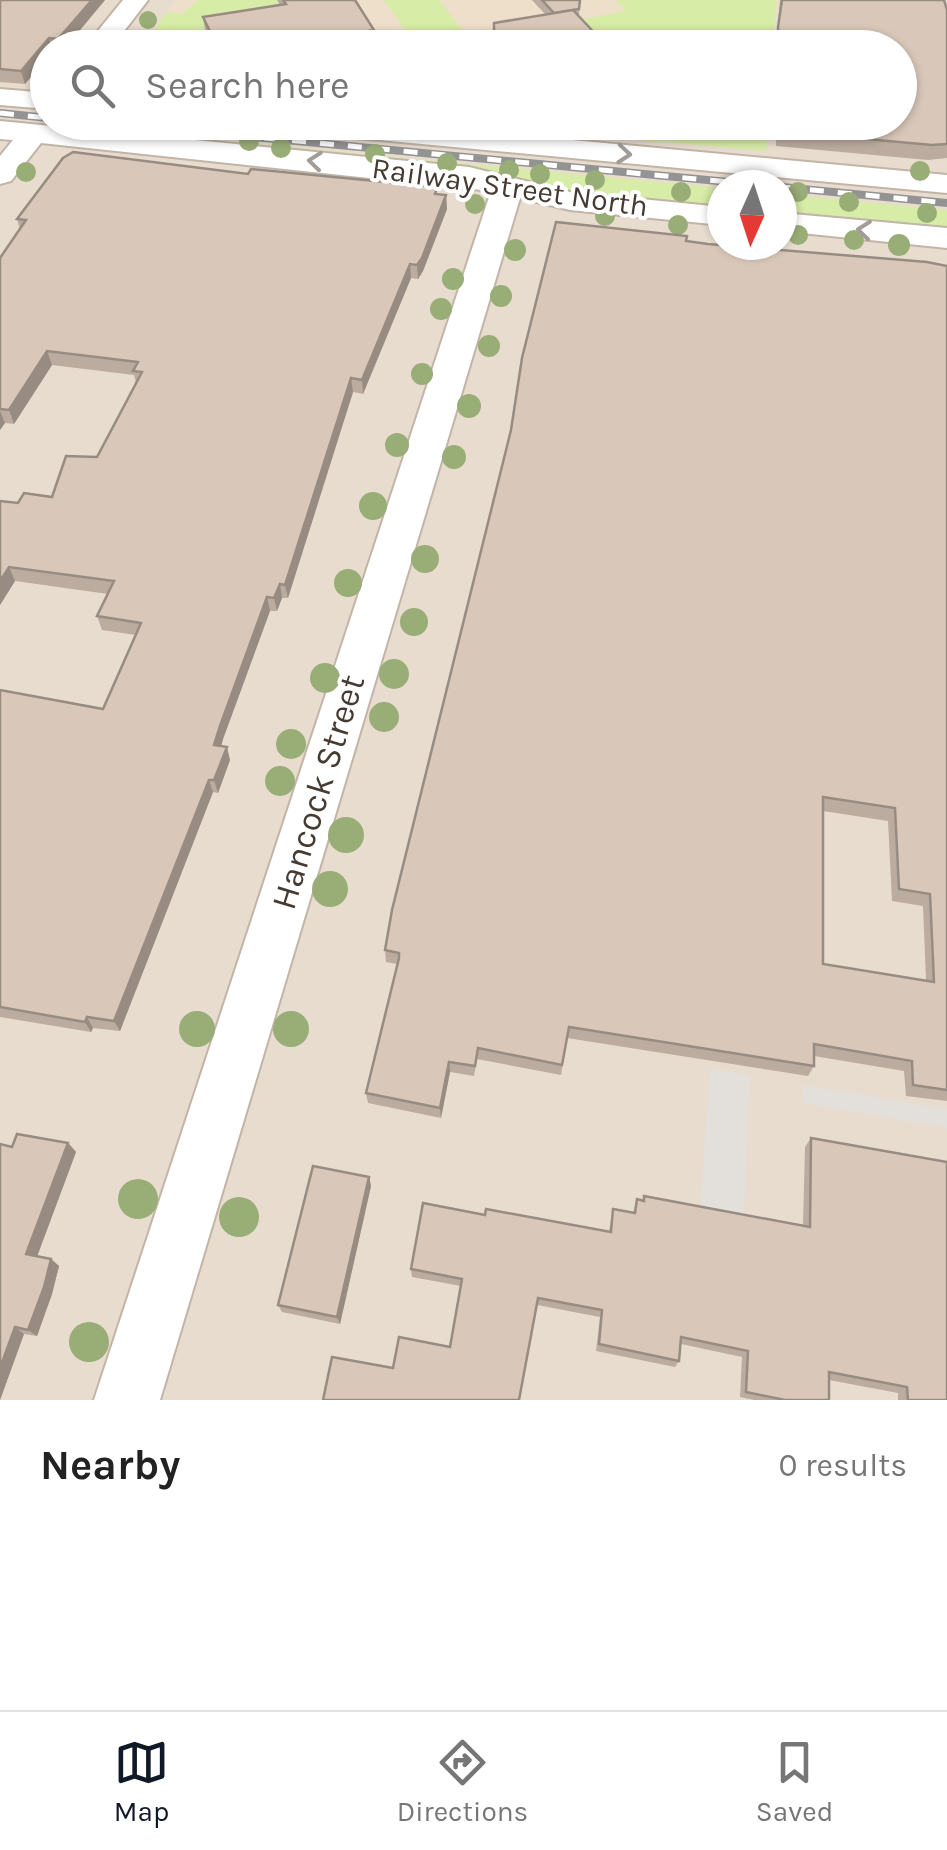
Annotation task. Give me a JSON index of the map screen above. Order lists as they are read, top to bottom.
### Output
{
  "streets": {
    "street": ["Railway Street North", "Hancock Street"]
  },
  "crossings": [
    ["Railway Street North", "Hancock Street"]
  ],
  "one_way": ["Railway Street North"],
  "north": "bottom",
  "page": {
    "search": "Search here",
    "heading": ["Nearby", "0 results"],
    "nav": ["Map", "Directions", "Saved"]
  }
}
